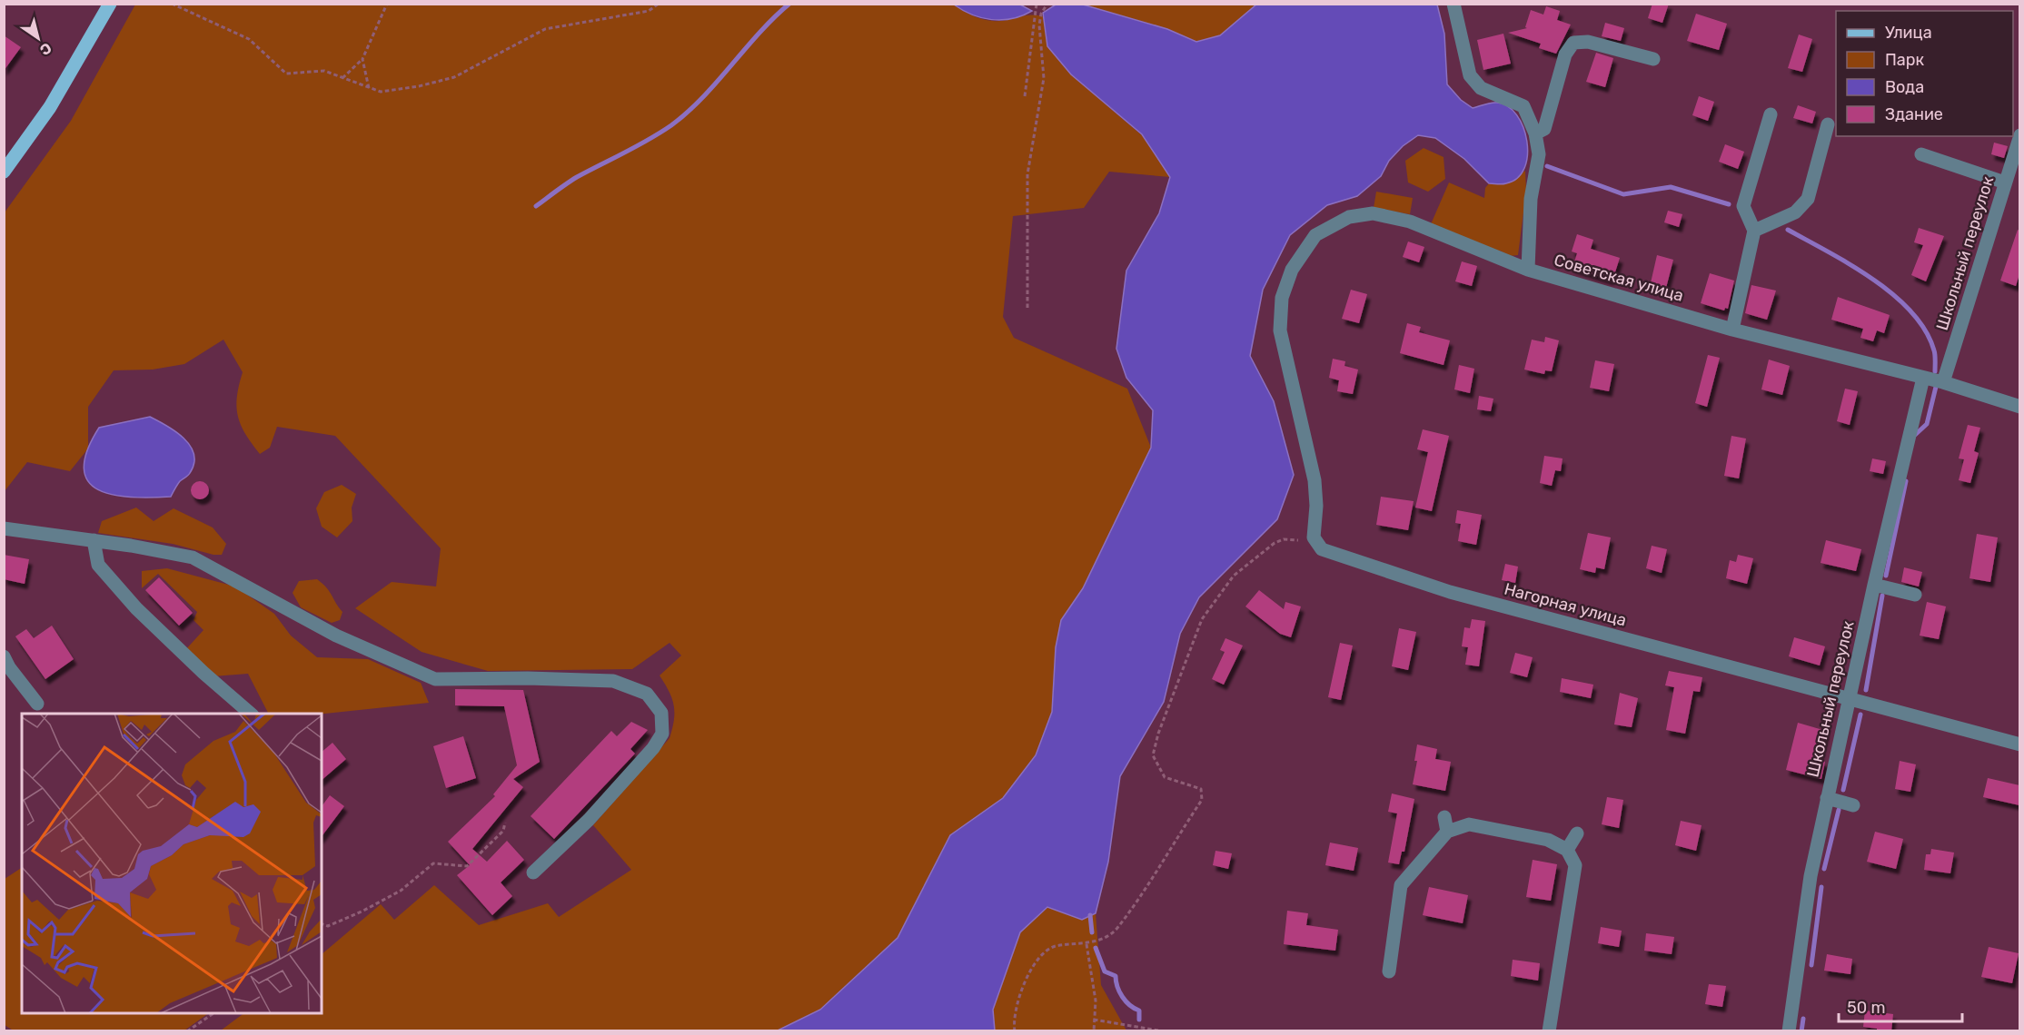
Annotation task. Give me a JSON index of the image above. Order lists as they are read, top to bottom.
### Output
{
  "streets": {
    "street": ["Школьный переулок", "Советская улица", "Нагорная улица"]
  },
  "crossings": [
    ["Школьный переулок", "Советская улица"],
    ["Школьный переулок", "Нагорная улица"],
    ["Советская улица", "Нагорная улица"]
  ],
  "legend": [
    "Улица",
    "Парк",
    "Вода",
    "Здание"
  ],
  "scale_bar": "50 m",
  "north": "bottom right"
}
